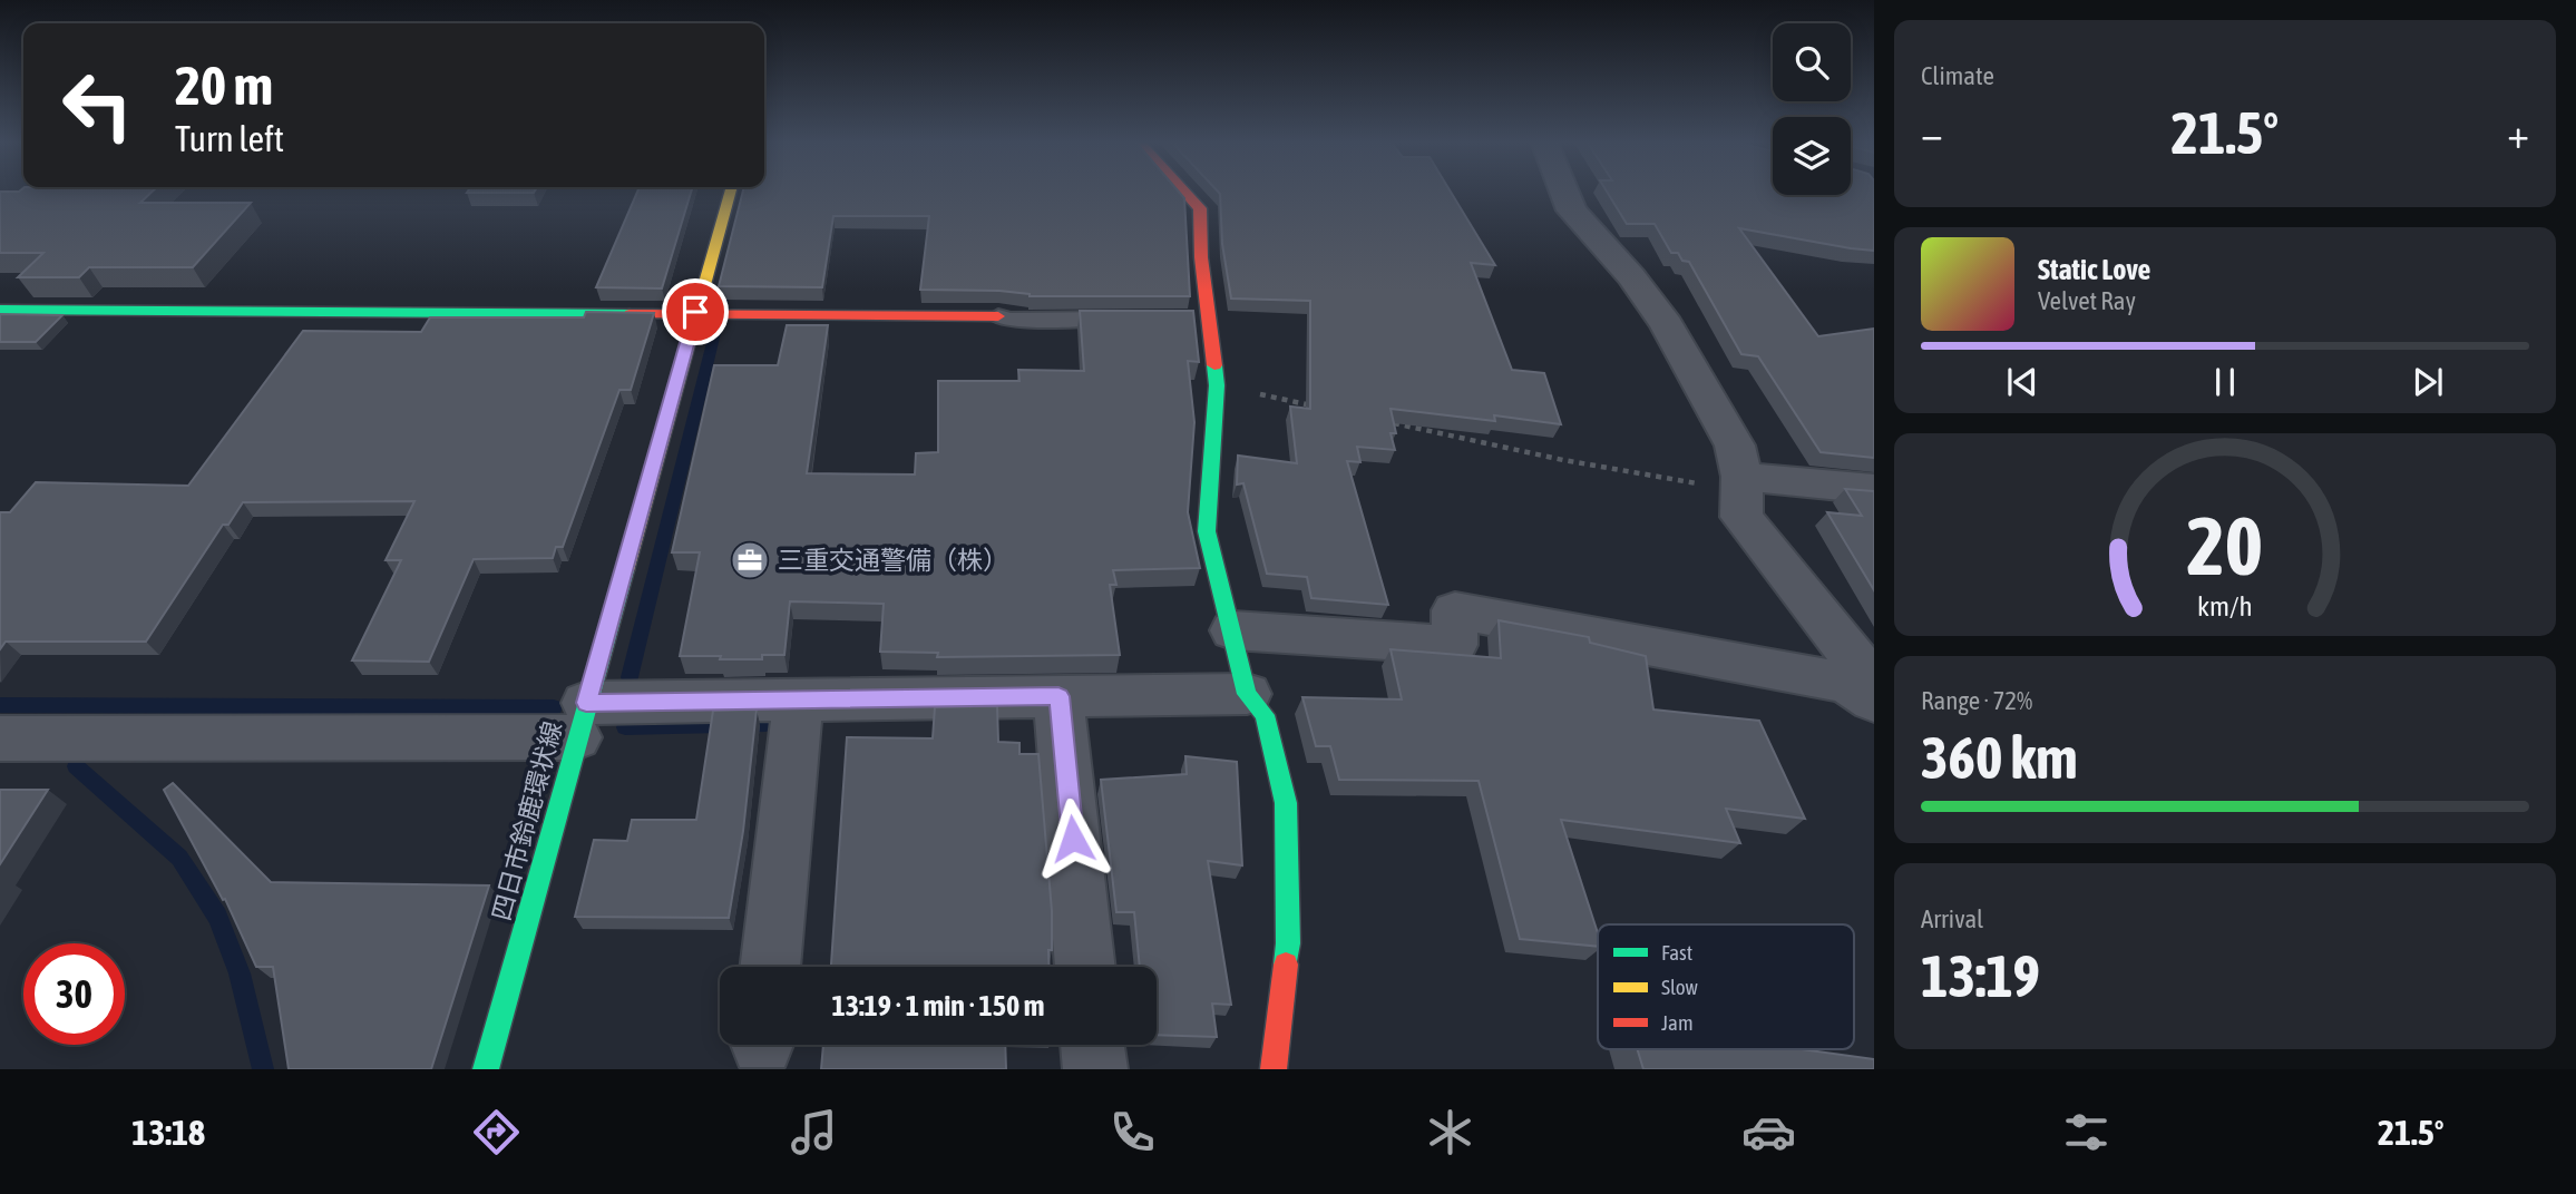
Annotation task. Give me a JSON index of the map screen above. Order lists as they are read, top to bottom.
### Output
{
  "streets": {
    "street": ["四日市鈴鹿環状線"]
  },
  "places": {
    "office": ["三重交通警備（株）"]
  },
  "legend": ["Fast", "Slow", "Jam"],
  "page": {
    "tile": [
      "Climate",
      ["Range · 72%", "360 km"],
      ["Arrival", "13:19"]
    ],
    "turn": ["20 m", "Turn left"],
    "heat": ["−", "21.5°", "+"],
    "song": ["Static Love", "Velvet Ray"],
    "limit": "30",
    "trip": "13:19 · 1 min · 150 m",
    "tabs": ["13:18", "21.5°"],
    "gauge": ["20", "km/h"]
  }
}
